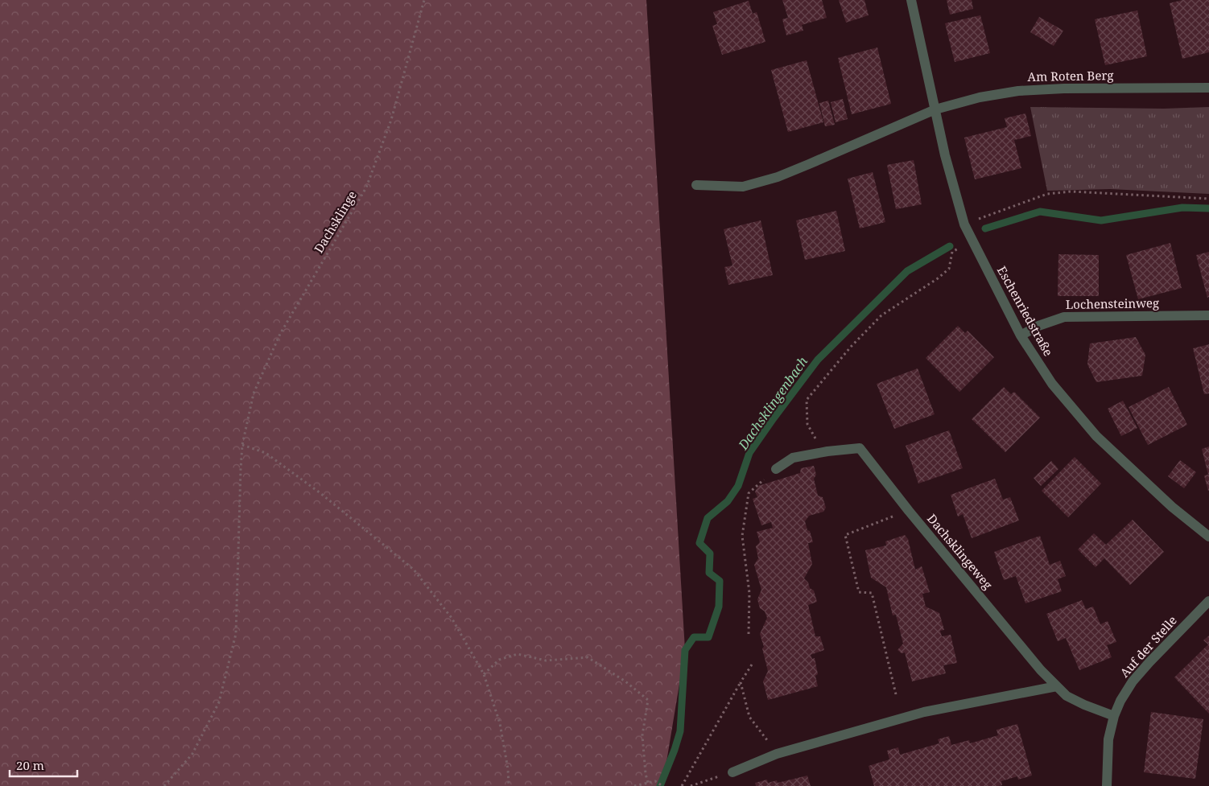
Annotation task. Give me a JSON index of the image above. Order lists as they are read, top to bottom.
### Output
{
  "streets": {
    "street": [
      "Am Roten Berg",
      "Lochensteinweg",
      "Eschenriedstraße",
      "Dachsklingeweg",
      "Auf der Stelle"
    ],
    "path": ["Dachsklinge"]
  },
  "crossings": [
    ["Am Roten Berg", "Eschenriedstraße"],
    ["Lochensteinweg", "Eschenriedstraße"],
    ["Dachsklingeweg", "Auf der Stelle"]
  ],
  "water": ["Dachsklingenbach"],
  "scale_bar": "20 m"
}
